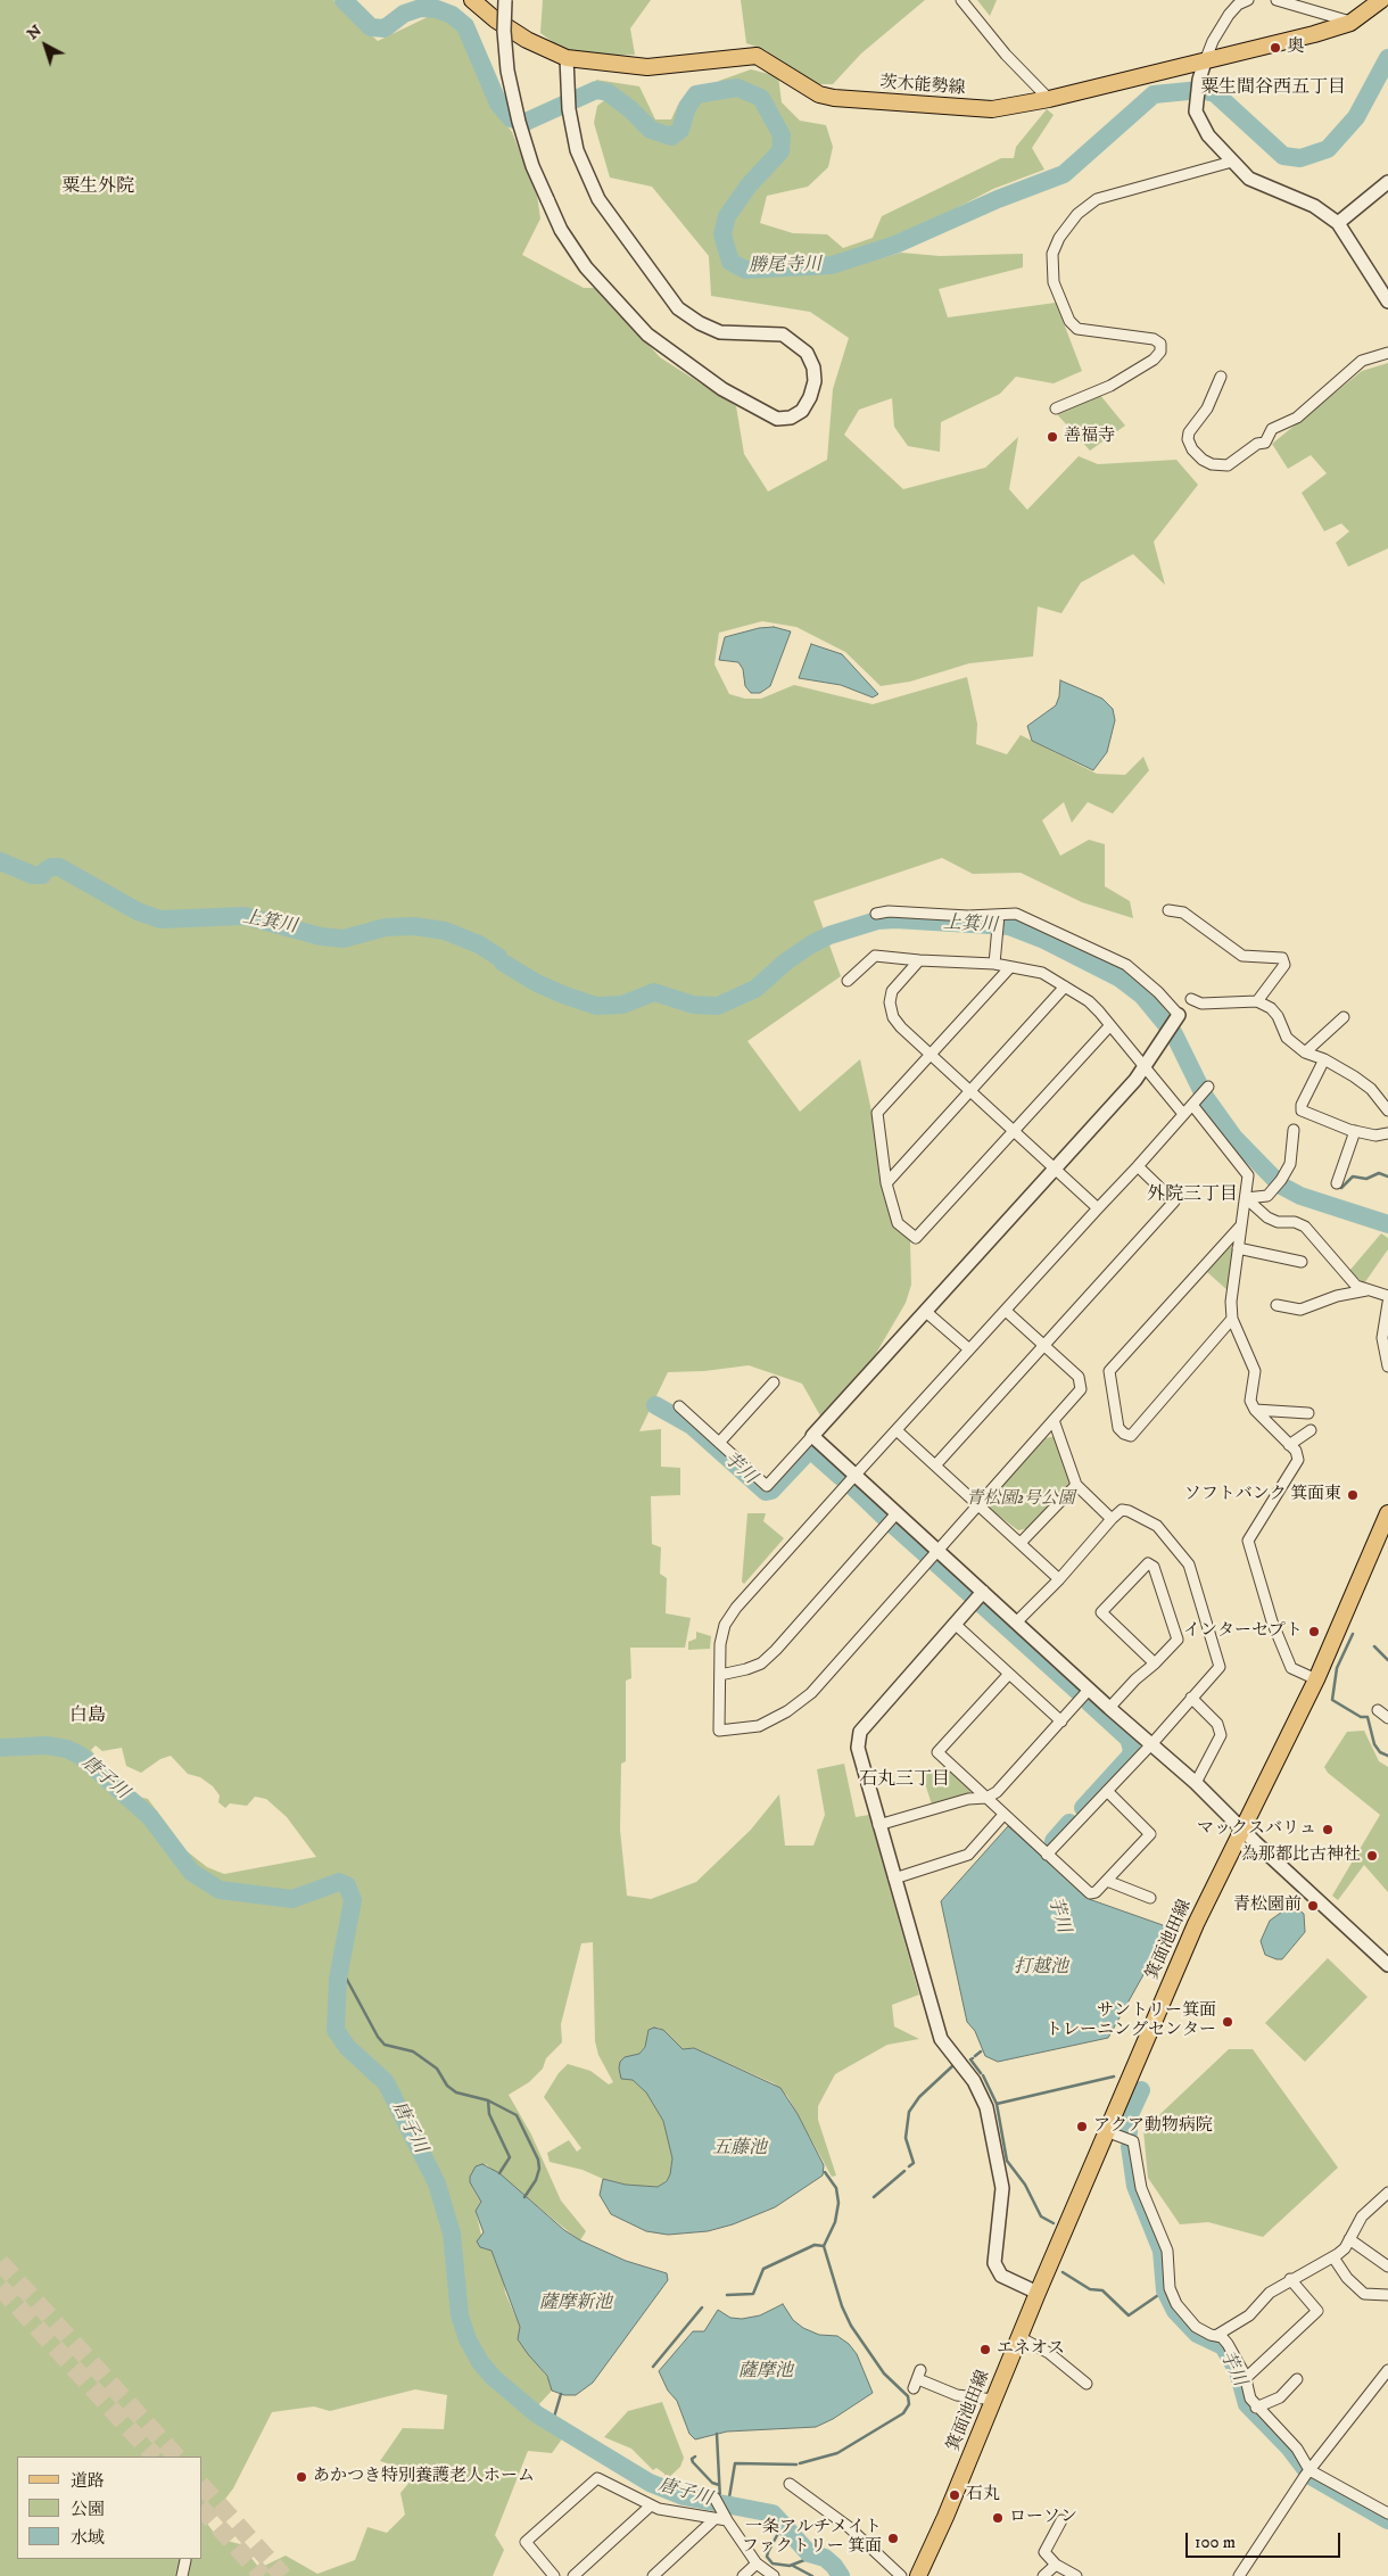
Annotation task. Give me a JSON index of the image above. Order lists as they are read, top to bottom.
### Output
{
  "streets": {
    "main road": ["茨木能勢線", "箕面池田線"]
  },
  "districts": [
    "粟生間谷西五丁目",
    "粟生外院",
    "外院三丁目",
    "白島",
    "石丸三丁目"
  ],
  "water": [
    "勝尾寺川",
    "上箕川",
    "芋川",
    "唐子川",
    "打越池",
    "五藤池",
    "薩摩新池",
    "薩摩池"
  ],
  "parks": ["青松園2号公園"],
  "places": [
    "奥",
    "善福寺",
    "ソフトバンク 箕面東",
    "インターセプト",
    "マックスバリュ",
    "為那都比古神社",
    "青松園前",
    "サントリー箕面 トレーニングセンター",
    "アクア動物病院",
    "エネオス",
    "あかつき特別養護老人ホーム",
    "石丸",
    "ローソン",
    "一条アルチメイト ファクトリー 箕面"
  ],
  "legend": ["道路", "公園", "水域"],
  "scale_bar": "100 m",
  "north": "top left"
}
